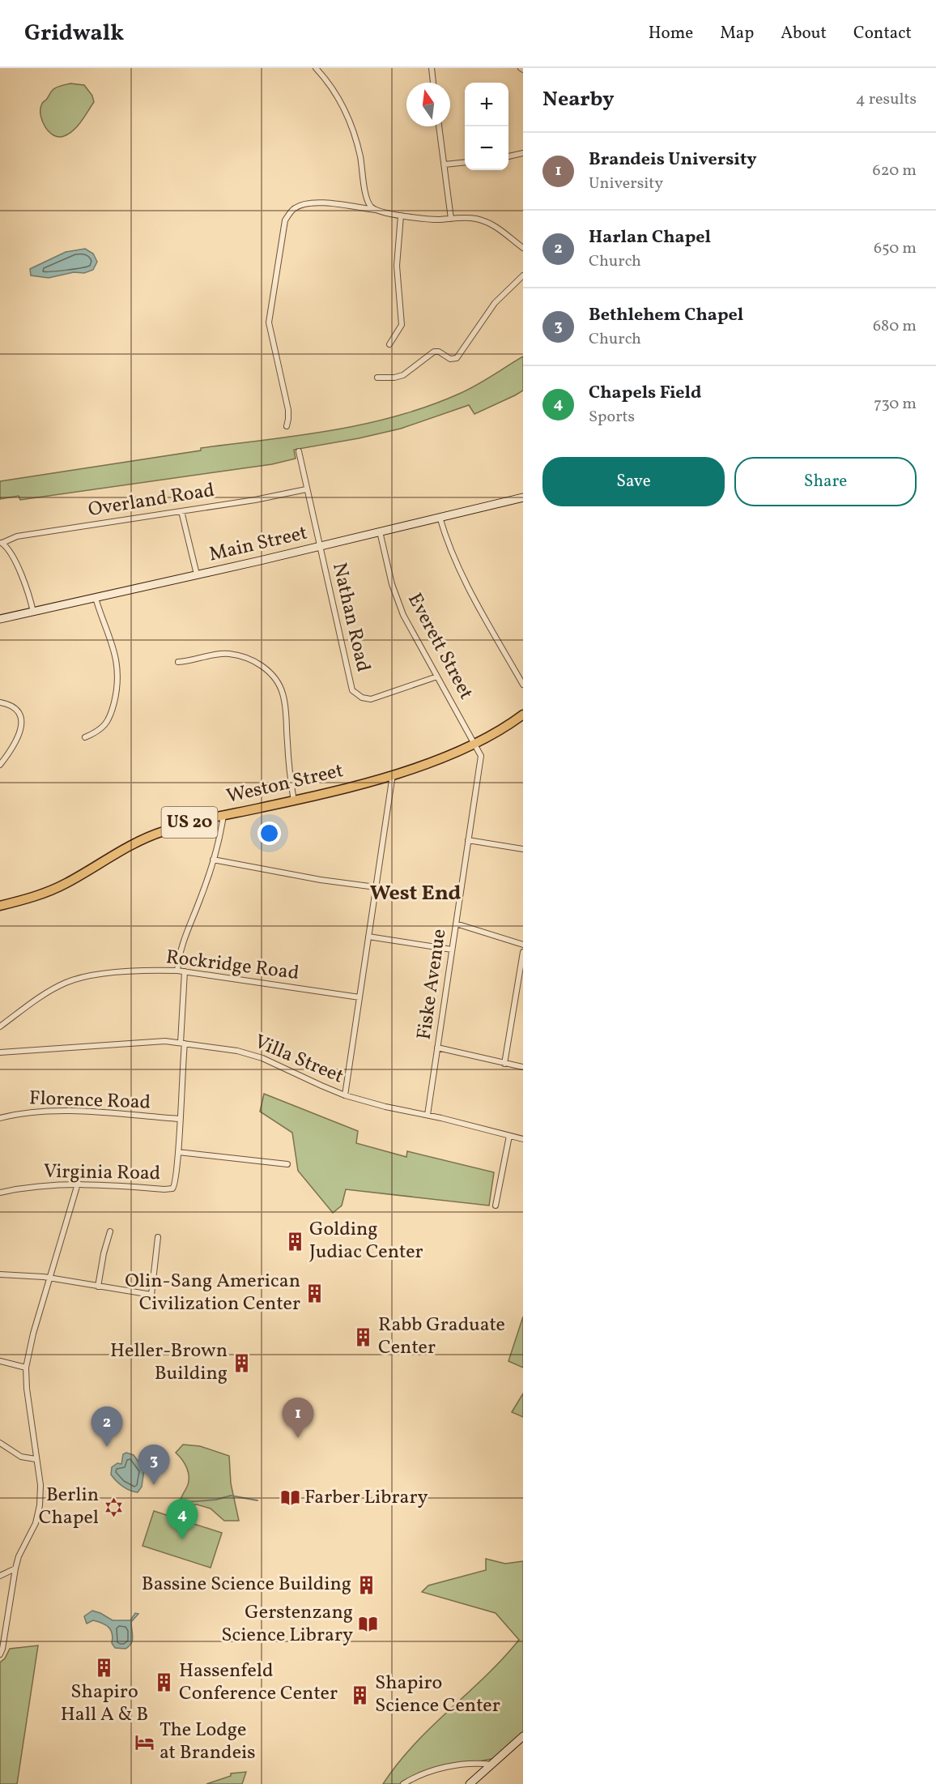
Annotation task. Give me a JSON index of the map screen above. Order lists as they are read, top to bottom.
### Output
{
  "streets": {
    "main road": ["Main Street", "Weston Street", "US 20"],
    "street": [
      "Overland Road",
      "Nathan Road",
      "Everett Street",
      "Rockridge Road",
      "Fiske Avenue",
      "Villa Street",
      "Florence Road",
      "Virginia Road"
    ]
  },
  "crossings": [
    ["Main Street", "Nathan Road"],
    ["Main Street", "Everett Street"],
    ["Nathan Road", "Everett Street"],
    ["Everett Street", "Weston Street"],
    ["Everett Street", "Fiske Avenue"],
    ["Weston Street", "Fiske Avenue"],
    ["Fiske Avenue", "Villa Street"]
  ],
  "districts": ["West End"],
  "places": {
    "building": [
      "Golding Judiac Center",
      "Olin-Sang American Civilization Center",
      "Rabb Graduate Center",
      "Heller-Brown Building",
      "Bassine Science Building",
      "Shapiro Hall A & B",
      "Hassenfeld Conference Center",
      "Shapiro Science Center"
    ],
    "library": ["Farber Library", "Gerstenzang Science Library"],
    "synagogue": ["Berlin Chapel"],
    "hotel": ["The Lodge at Brandeis"]
  },
  "north": "top",
  "page": {
    "header": "Gridwalk",
    "nav": [
      "Home",
      "Map",
      "About",
      "Contact"
    ],
    "heading": ["Nearby", "4 results"],
    "map_buttons": ["+", "−"],
    "list": [
      {
        "mark": "1",
        "name": "Brandeis University",
        "note": "University",
        "value": "620 m"
      },
      {
        "mark": "2",
        "name": "Harlan Chapel",
        "note": "Church",
        "value": "650 m"
      },
      {
        "mark": "3",
        "name": "Bethlehem Chapel",
        "note": "Church",
        "value": "680 m"
      },
      {
        "mark": "4",
        "name": "Chapels Field",
        "note": "Sports",
        "value": "730 m"
      }
    ],
    "buttons": ["Save", "Share"],
    "pins": [
      "1",
      "2",
      "3",
      "4"
    ]
  }
}
